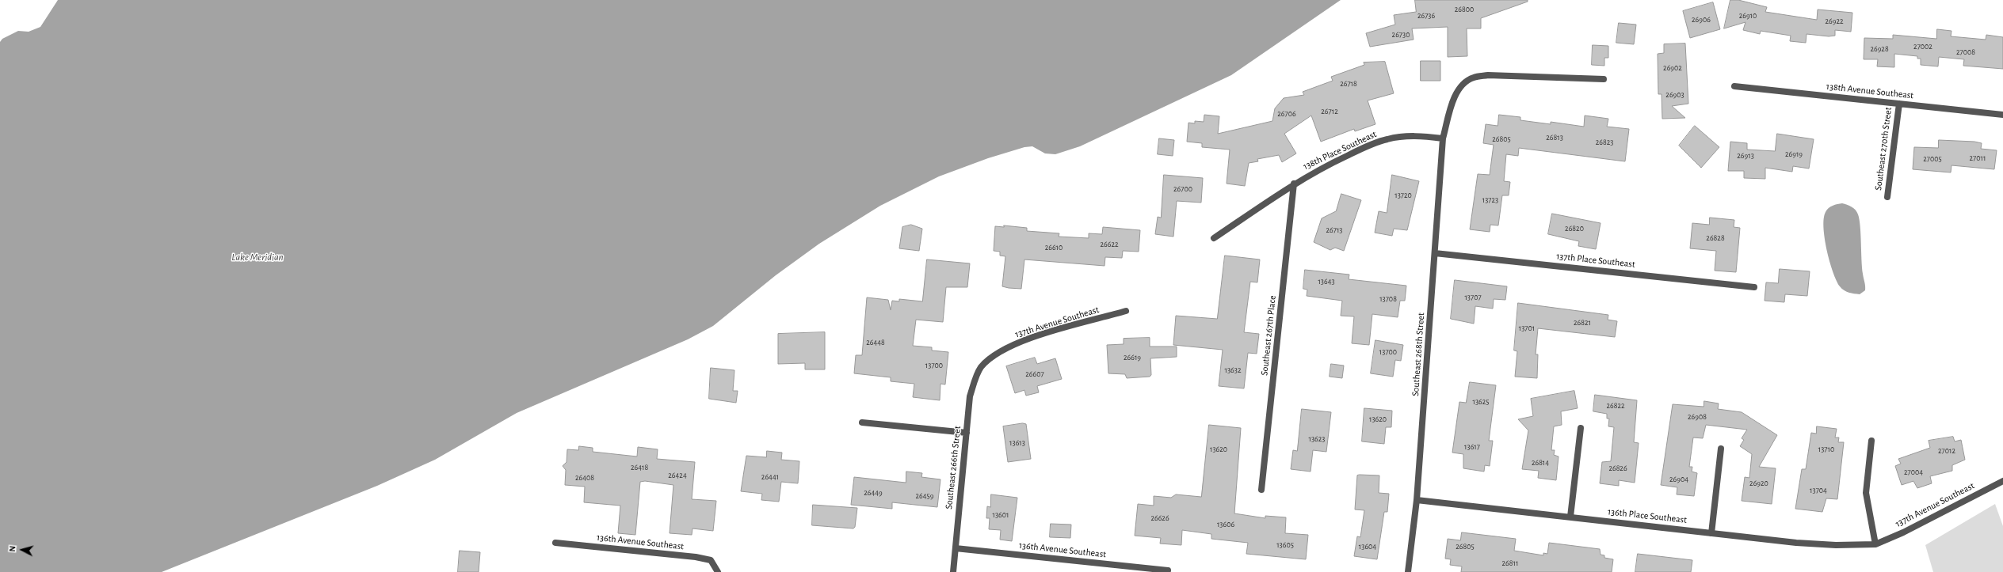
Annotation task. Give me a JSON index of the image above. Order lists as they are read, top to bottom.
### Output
{
  "streets": {
    "street": [
      "138th Avenue Southeast",
      "Southeast 270th Street",
      "138th Place Southeast",
      "137th Place Southeast",
      "137th Avenue Southeast",
      "Southeast 267th Place",
      "Southeast 268th Street",
      "Southeast 266th Street",
      "136th Place Southeast",
      "136th Avenue Southeast"
    ]
  },
  "crossings": [
    ["138th Avenue Southeast", "Southeast 270th Street"],
    ["138th Place Southeast", "Southeast 267th Place"],
    ["138th Place Southeast", "Southeast 268th Street"],
    ["137th Place Southeast", "Southeast 268th Street"],
    ["137th Avenue Southeast", "Southeast 266th Street"],
    ["137th Avenue Southeast", "136th Place Southeast"],
    ["Southeast 268th Street", "136th Place Southeast"],
    ["Southeast 266th Street", "136th Avenue Southeast"]
  ],
  "water": ["Lake Meridian"],
  "house_numbers": [
    "26800",
    "26736",
    "26910",
    "26906",
    "26922",
    "26730",
    "27002",
    "26928",
    "27008",
    "26902",
    "26718",
    "26903",
    "26712",
    "26706",
    "26813",
    "26805",
    "26823",
    "26919",
    "26913",
    "27011",
    "27005",
    "26700",
    "13720",
    "13723",
    "26820",
    "26713",
    "26828",
    "26622",
    "26610",
    "13643",
    "13707",
    "13708",
    "26821",
    "13701",
    "26448",
    "13700",
    "26619",
    "13700",
    "13632",
    "26607",
    "13625",
    "26822",
    "26908",
    "13620",
    "13623",
    "13613",
    "13617",
    "13620",
    "13710",
    "27012",
    "26814",
    "26418",
    "26826",
    "27004",
    "26424",
    "26441",
    "26408",
    "26904",
    "26920",
    "13704",
    "26449",
    "26459",
    "13601",
    "26626",
    "13606",
    "13605",
    "13604",
    "26805",
    "26811"
  ],
  "north": "left"
}
